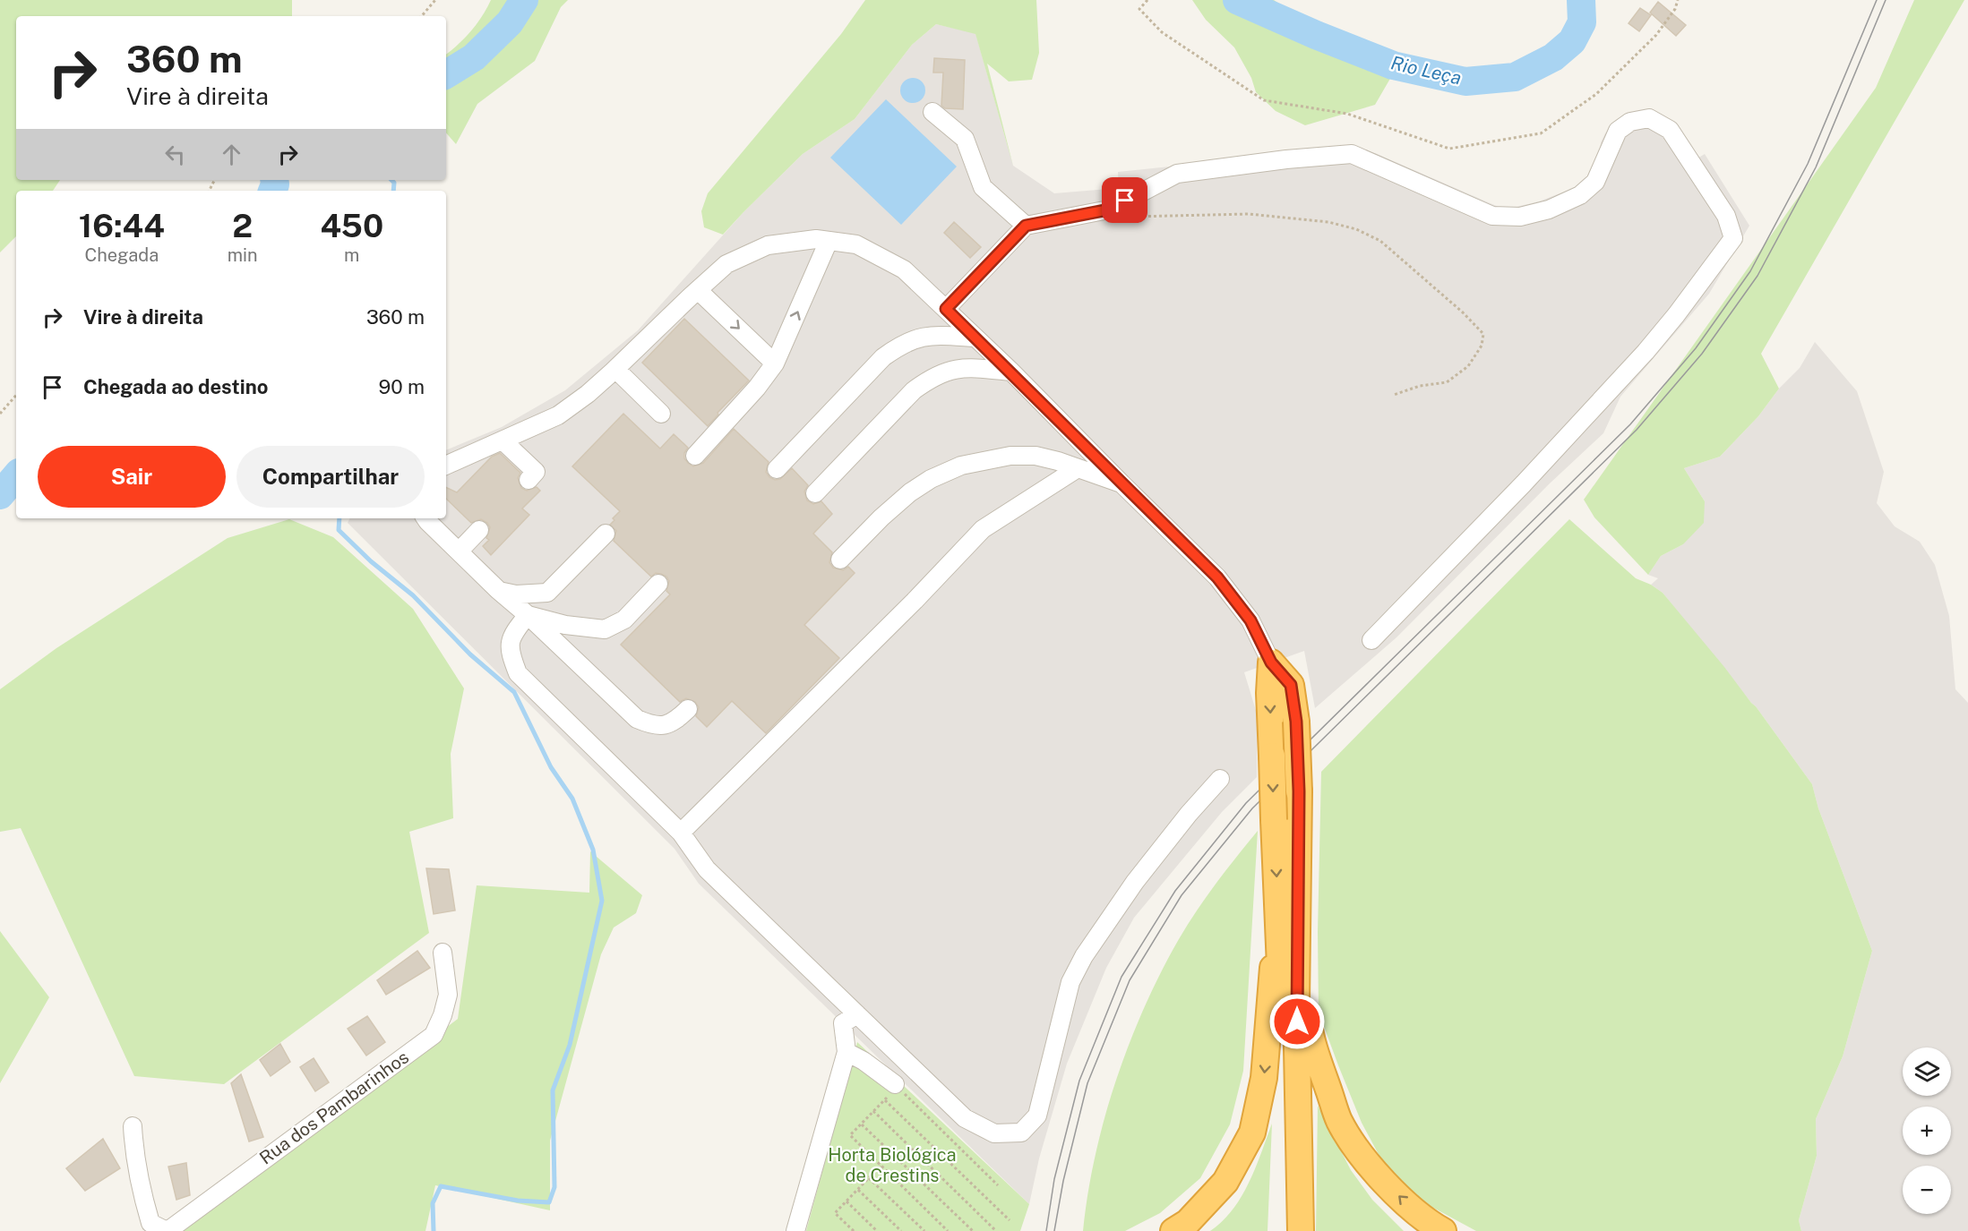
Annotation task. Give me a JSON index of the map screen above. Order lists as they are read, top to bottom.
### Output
{
  "streets": {
    "street": ["Rua dos Pambarinhos"]
  },
  "water": ["Rio Leça"],
  "parks": ["Horta Biológica de Crestins"],
  "page": {
    "turn": ["360 m", "Vire à direita"],
    "eta": [
      "16:44",
      "Chegada",
      "2",
      "min",
      "450",
      "m"
    ],
    "list": [
      {
        "name": "Vire à direita",
        "value": "360 m"
      },
      {
        "name": "Chegada ao destino",
        "value": "90 m"
      }
    ],
    "buttons": ["Sair", "Compartilhar"],
    "map_buttons": ["+", "−"]
  }
}
